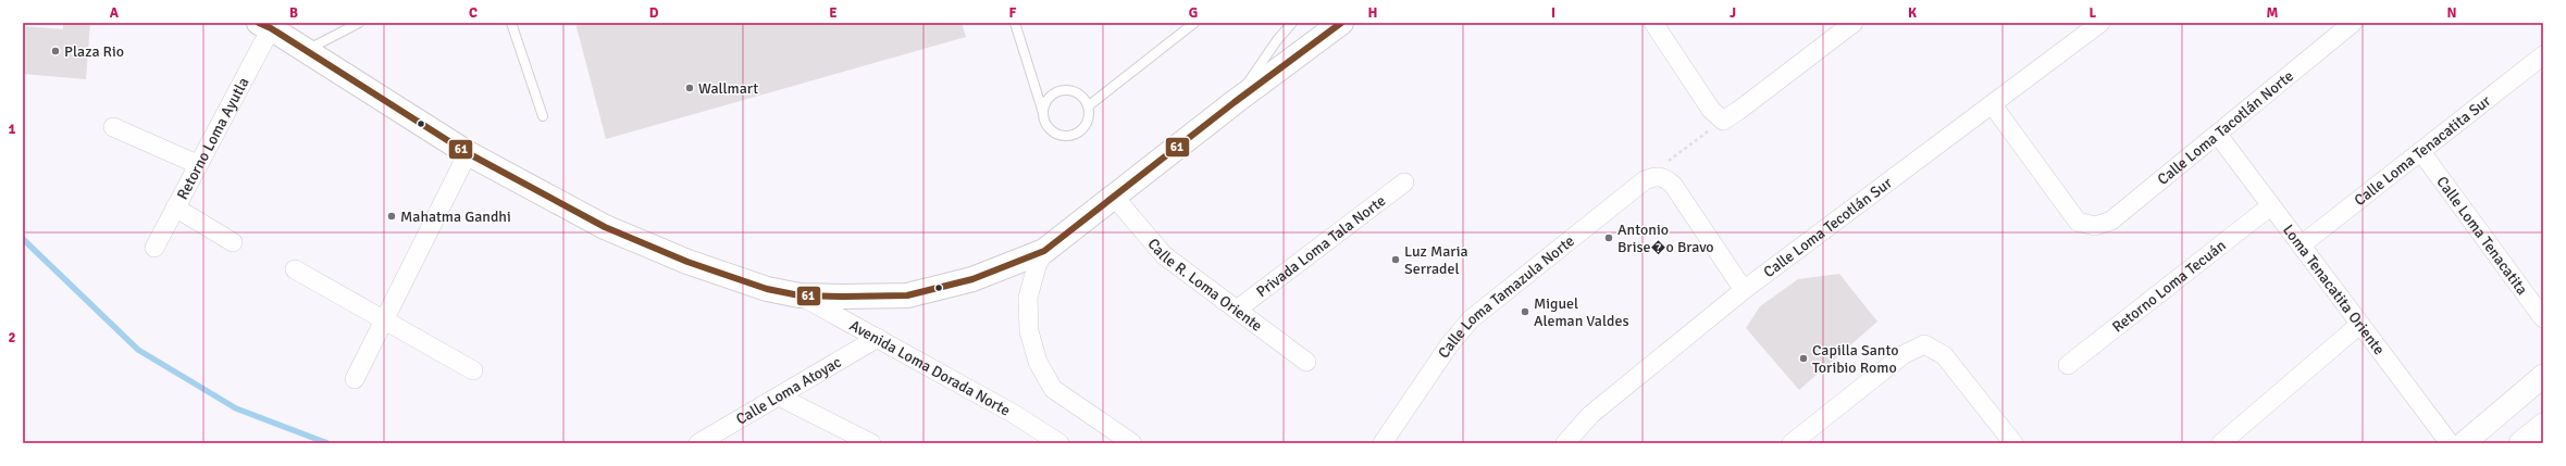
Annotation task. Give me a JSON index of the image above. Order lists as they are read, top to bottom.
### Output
{
  "streets": {
    "street": [
      "Calle Loma Tacotlán Norte",
      "Retorno Loma Ayutla",
      "Calle Loma Tenacatita Sur",
      "Calle Loma Tecotlán Sur",
      "Calle Loma Tenacatita",
      "Privada Loma Tala Norte",
      "Calle R. Loma Oriente",
      "Retorno Loma Tecuán",
      "Loma Tenacatita Oriente",
      "Calle Loma Tamazula Norte",
      "Avenida Loma Dorada Norte",
      "Calle Loma Atoyac"
    ]
  },
  "crossings": [
    ["Calle Loma Tacotlán Norte", "Calle Loma Tecotlán Sur"],
    ["Calle Loma Tacotlán Norte", "Loma Tenacatita Oriente"],
    ["Calle Loma Tenacatita Sur", "Calle Loma Tenacatita"],
    ["Calle Loma Tenacatita Sur", "Loma Tenacatita Oriente"],
    ["Privada Loma Tala Norte", "Calle R. Loma Oriente"],
    ["Retorno Loma Tecuán", "Loma Tenacatita Oriente"],
    ["Avenida Loma Dorada Norte", "Calle Loma Atoyac"]
  ],
  "places": [
    "Plaza Rio",
    "Wallmart",
    "Mahatma Gandhi",
    "Antonio Brise�o Bravo",
    "Luz Maria Serradel",
    "Miguel Aleman Valdes",
    "Capilla Santo Toribio Romo"
  ],
  "lines": ["transit line 61"],
  "grid": {
    "columns": [
      "A",
      "B",
      "C",
      "D",
      "E",
      "F",
      "G",
      "H",
      "I",
      "J",
      "K",
      "L",
      "M",
      "N"
    ],
    "rows": ["1", "2"]
  }
}
